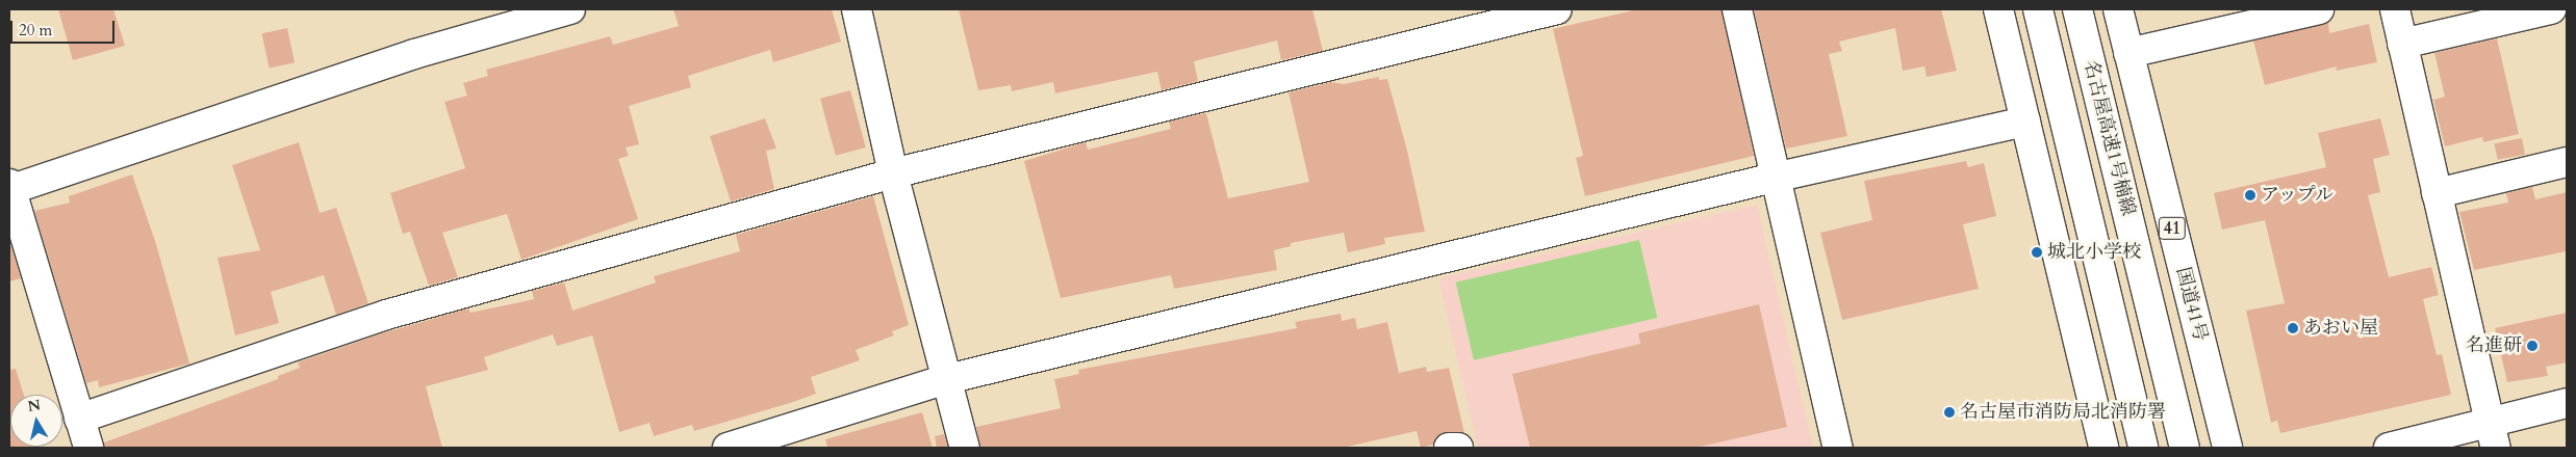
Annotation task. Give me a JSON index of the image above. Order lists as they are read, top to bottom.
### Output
{
  "streets": {
    "main road": ["名古屋高速1号楠線", "41", "国道41号"]
  },
  "places": [
    "アップル",
    "城北小学校",
    "あおい屋",
    "名進研",
    "名古屋市消防局北消防署"
  ],
  "scale_bar": "20 m",
  "north": "top"
}
